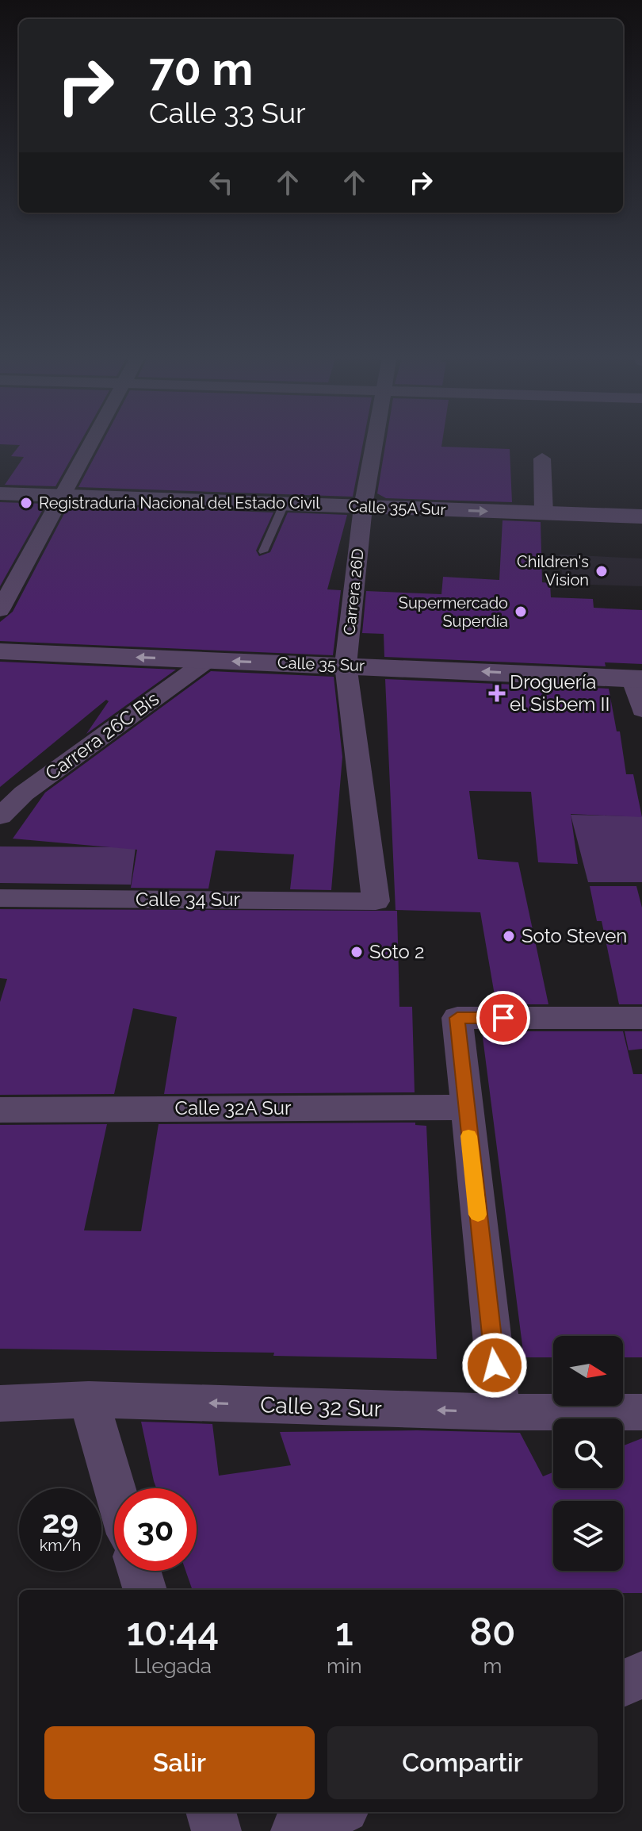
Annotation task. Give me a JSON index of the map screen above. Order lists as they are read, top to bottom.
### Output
{
  "streets": {
    "street": [
      "Calle 35A Sur",
      "Carrera 26D",
      "Calle 35 Sur",
      "Carrera 26C Bis",
      "Calle 34 Sur",
      "Calle 32A Sur",
      "Calle 32 Sur"
    ]
  },
  "crossings": [
    ["Calle 35A Sur", "Carrera 26D"],
    ["Carrera 26D", "Calle 35 Sur"],
    ["Carrera 26D", "Calle 34 Sur"],
    ["Calle 35 Sur", "Carrera 26C Bis"]
  ],
  "one_way": ["Calle 35 Sur", "Calle 32 Sur"],
  "places": {
    "other": [
      "Registraduría Nacional del Estado Civil",
      "Children's Vision",
      "Supermercado Superdía",
      "Soto Steven",
      "Soto 2"
    ],
    "health": ["Droguería el Sisbem II"]
  },
  "north": "right",
  "page": {
    "turn": ["70 m", "Calle 33 Sur"],
    "speed": "29 km/h",
    "limit": "30",
    "eta": [
      "10:44",
      "Llegada",
      "1",
      "min",
      "80",
      "m"
    ],
    "buttons": ["Salir", "Compartir"]
  }
}
